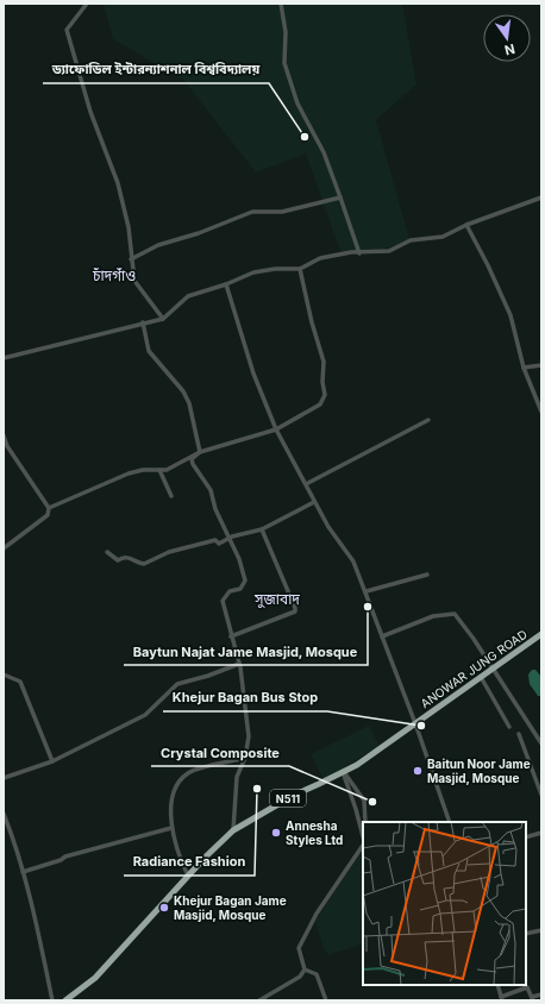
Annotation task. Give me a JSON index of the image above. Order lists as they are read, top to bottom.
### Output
{
  "streets": {
    "highway": ["ANOWAR JUNG ROAD", "N511"]
  },
  "districts": ["চাঁদগাঁও", "সুজাবাদ"],
  "places": [
    "ড্যাফোডিল ইন্টারন্যাশনাল বিশ্ববিদ্যালয়",
    "Baytun Najat Jame Masjid, Mosque",
    "Khejur Bagan Bus Stop",
    "Baitun Noor Jame Masjid, Mosque",
    "Radiance Fashion",
    "Crystal Composite",
    "Annesha Styles Ltd",
    "Khejur Bagan Jame Masjid, Mosque"
  ],
  "north": "bottom"
}
